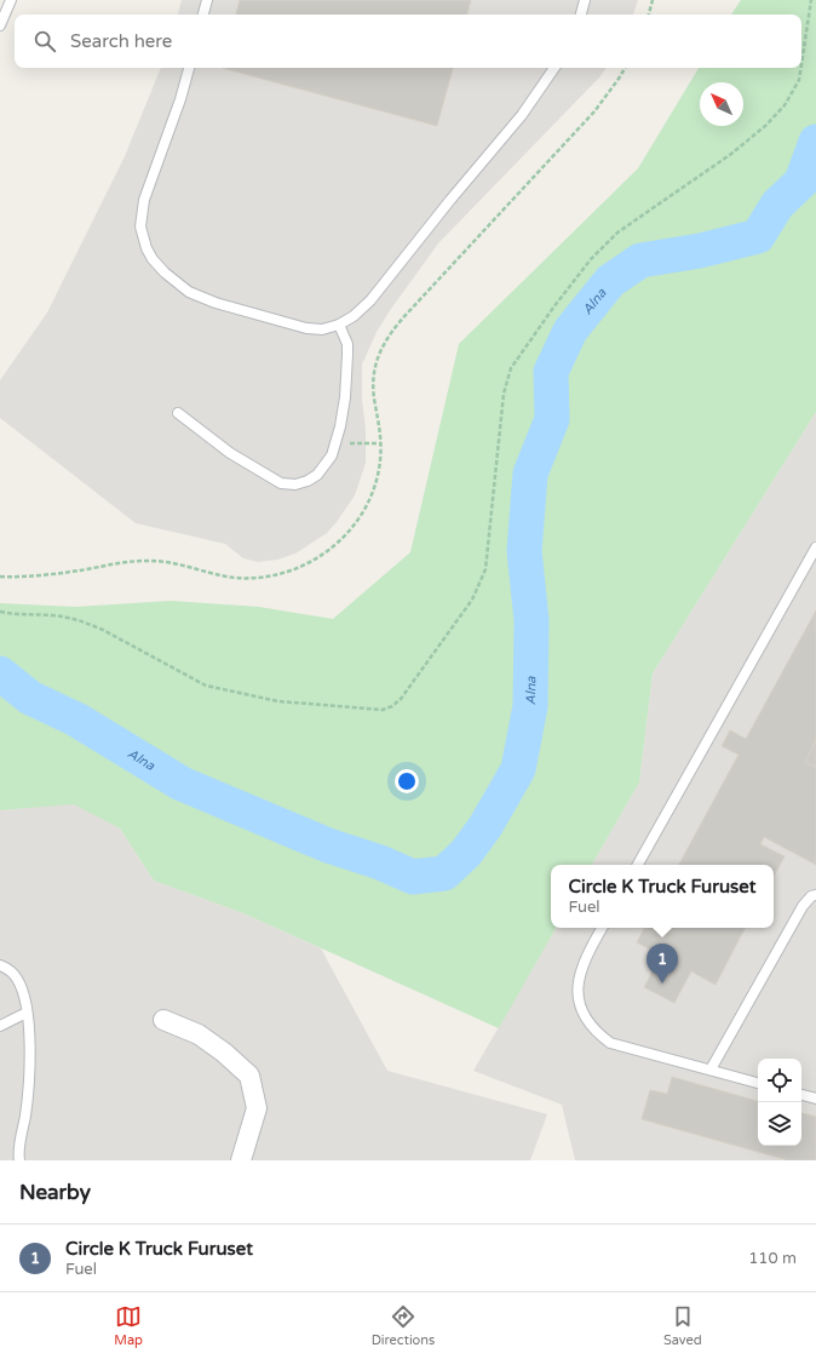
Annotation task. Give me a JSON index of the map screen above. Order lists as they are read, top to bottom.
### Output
{
  "water": ["Alna"],
  "north": "top left",
  "page": {
    "search": "Search here",
    "popup": ["Circle K Truck Furuset", "Fuel"],
    "pins": "1",
    "heading": "Nearby",
    "list": [
      {
        "mark": "1",
        "name": "Circle K Truck Furuset",
        "note": "Fuel",
        "value": "110 m"
      }
    ],
    "nav": ["Map", "Directions", "Saved"]
  }
}
